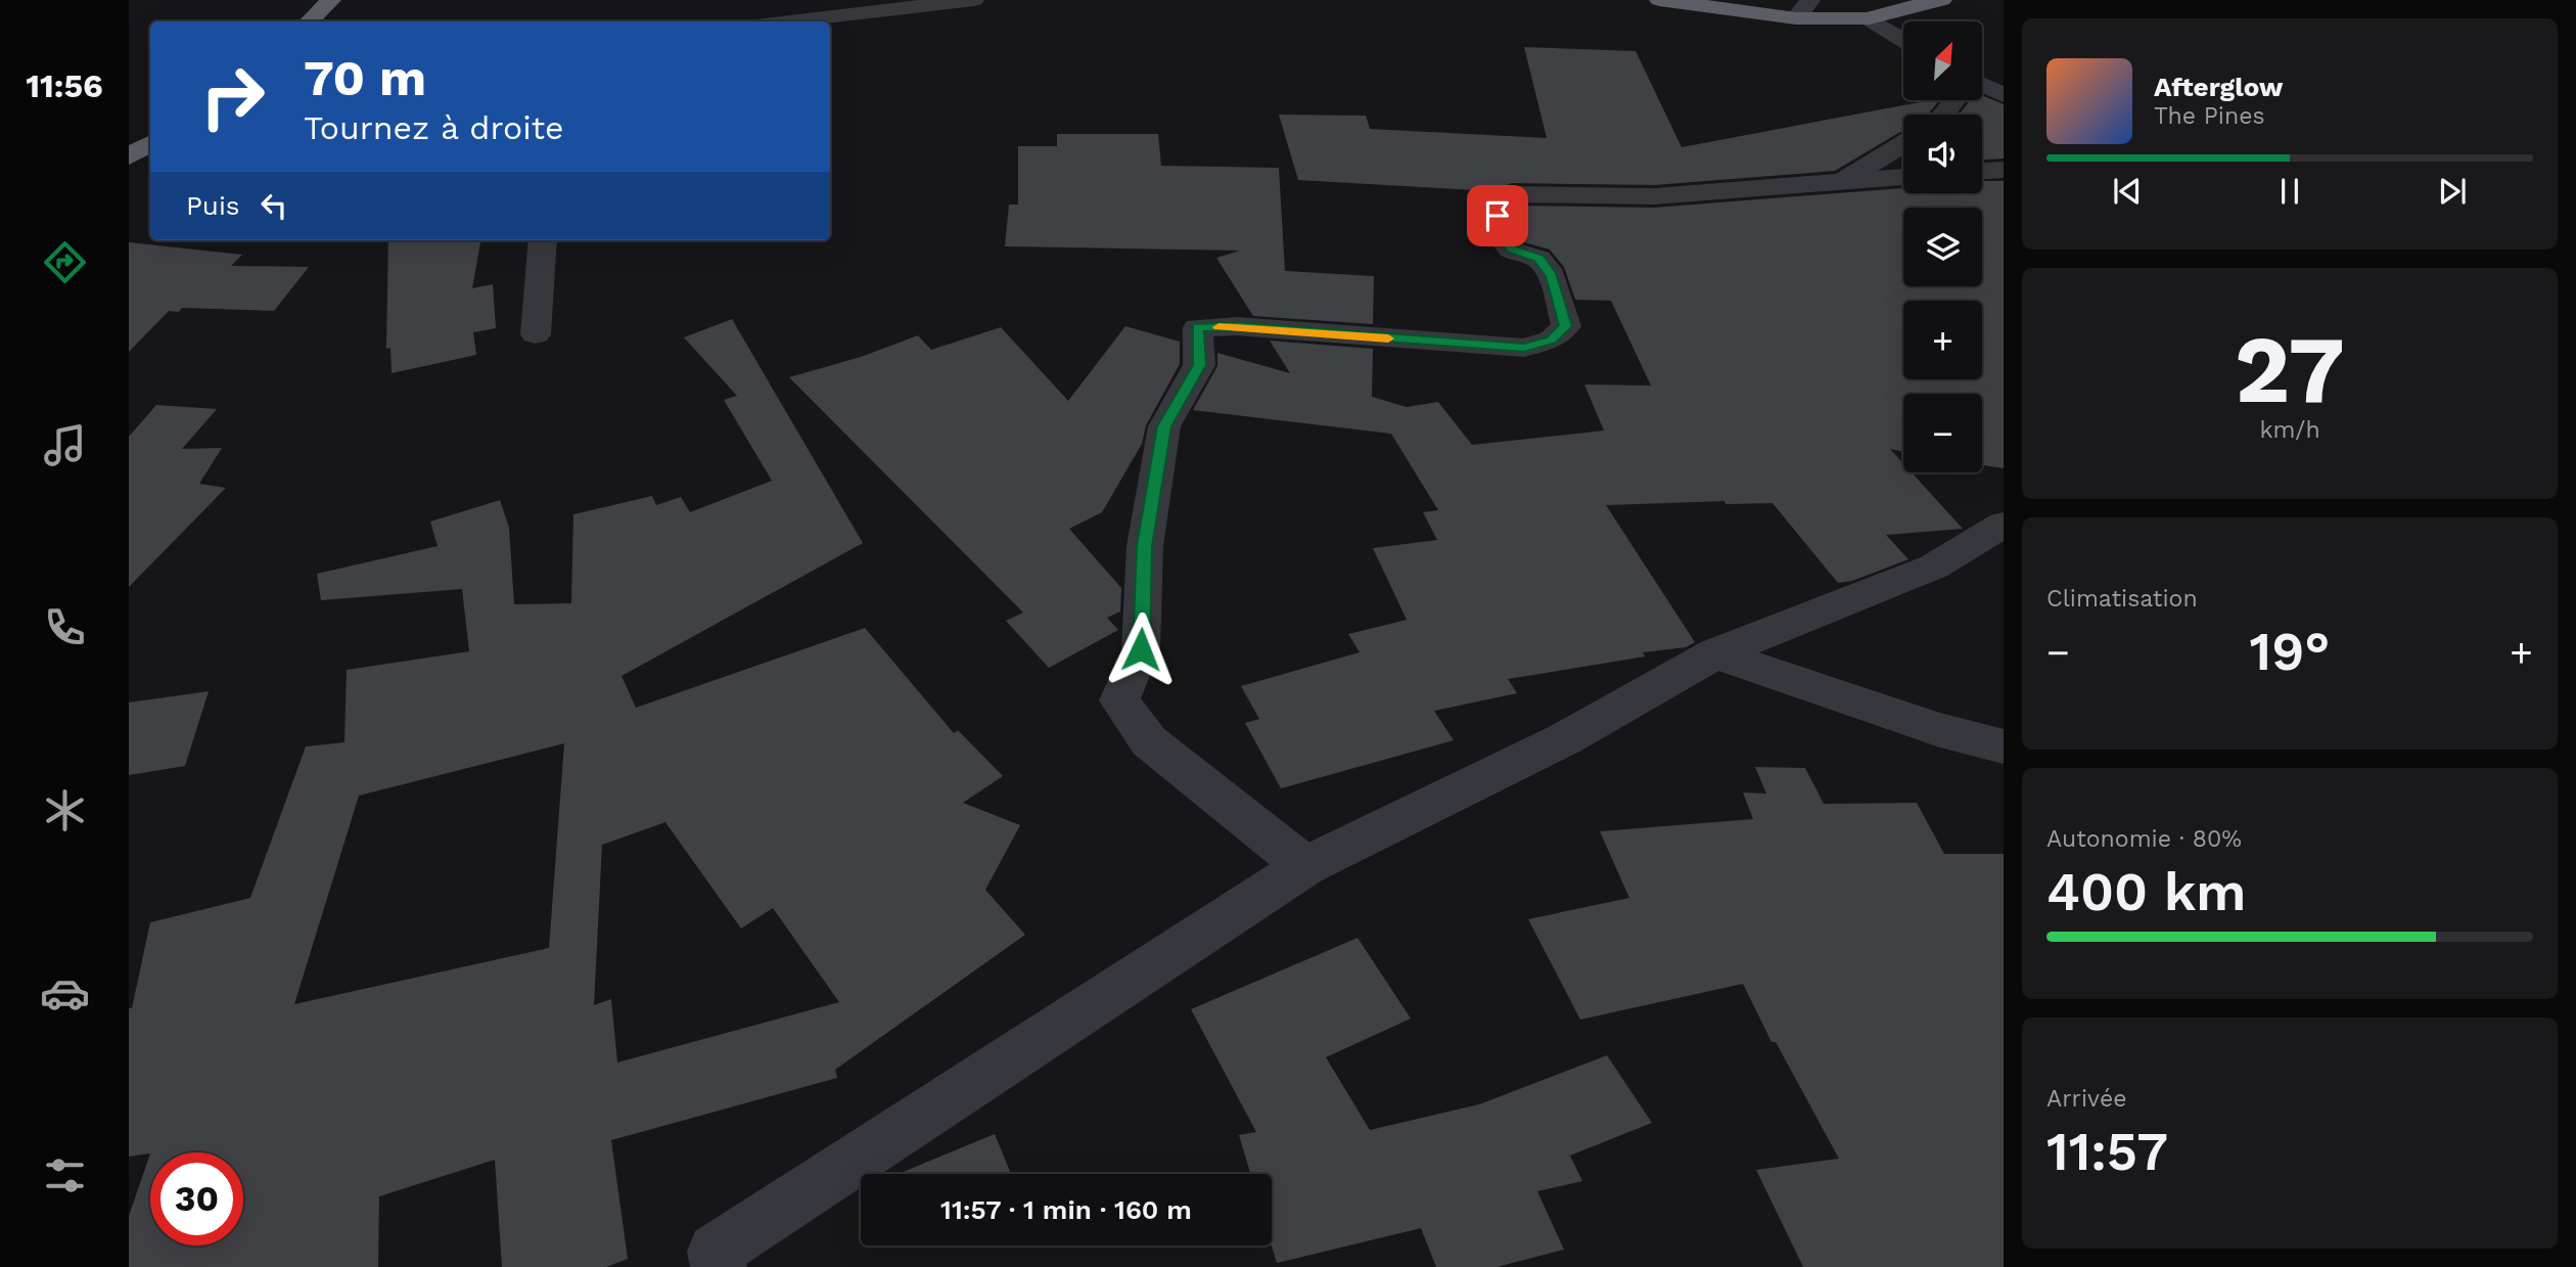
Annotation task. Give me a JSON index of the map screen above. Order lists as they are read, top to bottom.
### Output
{
  "north": "top right",
  "page": {
    "tabs": "11:56",
    "map_buttons": ["+", "−"],
    "turn": ["70 m", "Tournez à droite"],
    "song": ["Afterglow", "The Pines"],
    "then": "Puis",
    "tile": [
      ["27", "km/h"],
      "Climatisation",
      ["Autonomie · 80%", "400 km"],
      ["Arrivée", "11:57"]
    ],
    "heat": ["−", "19°", "+"],
    "limit": "30",
    "trip": "11:57 · 1 min · 160 m"
  }
}
